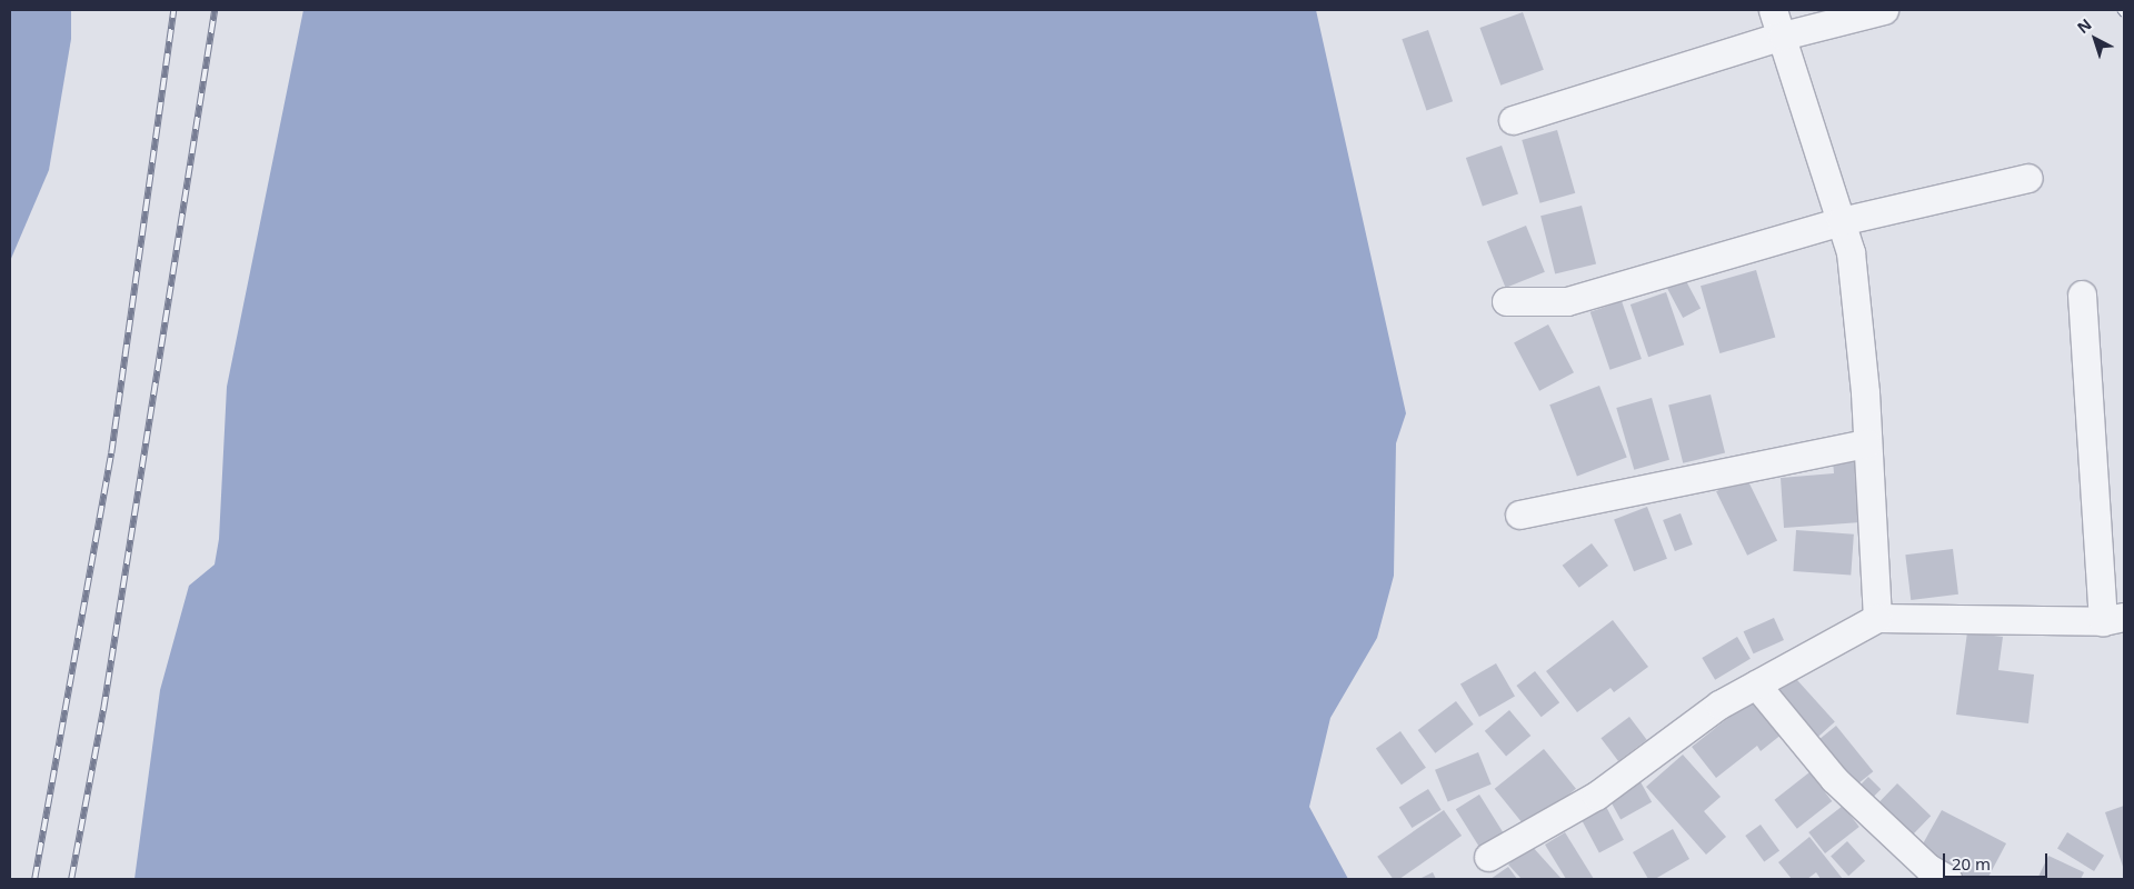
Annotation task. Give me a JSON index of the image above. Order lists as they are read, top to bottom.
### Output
{
  "scale_bar": "20 m",
  "north": "top left"
}
